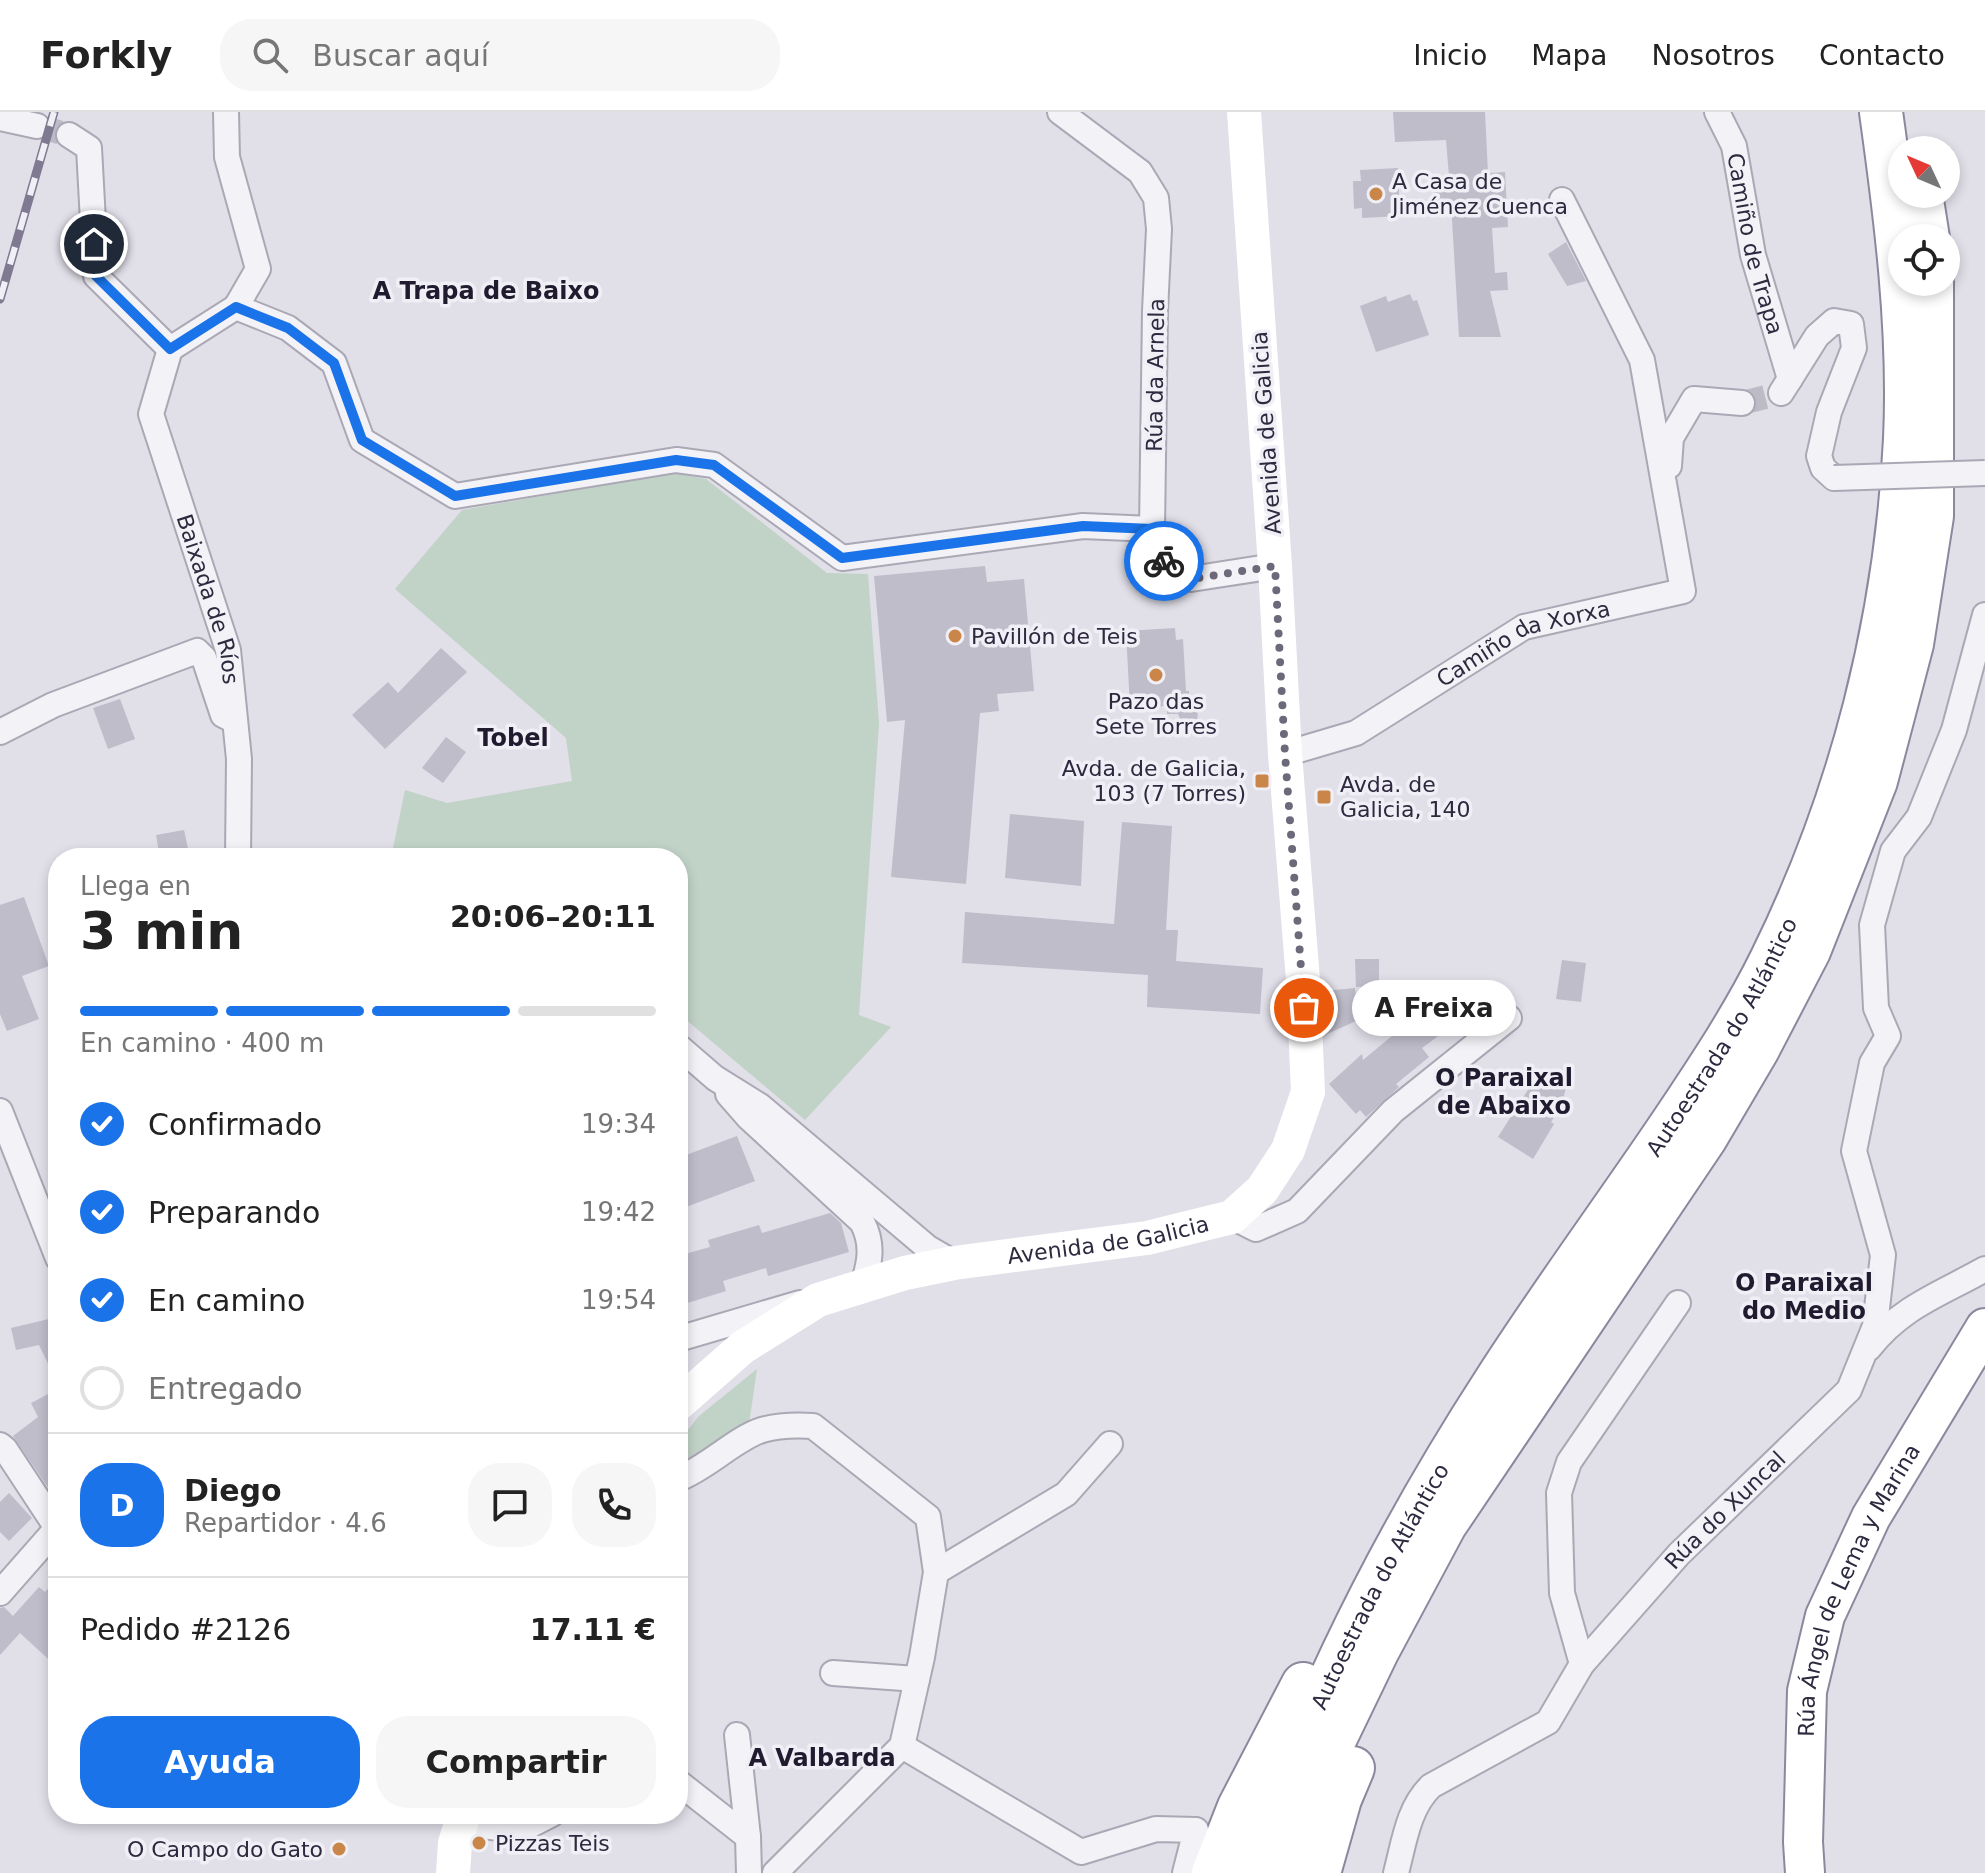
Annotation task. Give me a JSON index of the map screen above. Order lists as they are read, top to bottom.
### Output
{
  "streets": {
    "highway": ["Autoestrada do Atlántico", "Rúa Ángel de Lema y Marina"],
    "main road": ["Avenida de Galicia"],
    "street": [
      "Camiño de Trapa",
      "Rúa da Arnela",
      "Baixada de Ríos",
      "Camiño da Xorxa",
      "Rúa do Xuncal"
    ]
  },
  "crossings": [
    ["Rúa da Arnela", "Avenida de Galicia"],
    ["Avenida de Galicia", "Camiño da Xorxa"]
  ],
  "districts": [
    "A Trapa de Baixo",
    "Tobel",
    "O Paraixal de Abaixo",
    "O Paraixal do Medio",
    "A Valbarda"
  ],
  "places": {
    "other": [
      "A Casa de Jiménez Cuenca",
      "Pavillón de Teis",
      "Pazo das Sete Torres",
      "A Freixa",
      "Pizzas Teis",
      "O Campo do Gato"
    ],
    "transit": ["Avda. de Galicia, 103 (7 Torres)", "Avda. de Galicia, 140"]
  },
  "north": "top left",
  "page": {
    "header": "Forkly",
    "search": "Buscar aquí",
    "nav": [
      "Inicio",
      "Mapa",
      "Nosotros",
      "Contacto"
    ],
    "heading": ["3 min", "Llega en", "20:06–20:11"],
    "panel": [
      "Diego",
      "Repartidor · 4.6",
      "Pedido #2126",
      "17.11 €"
    ],
    "bubble": "A Freixa",
    "bar": "En camino · 400 m",
    "list": [
      ["Confirmado", "19:34"],
      ["Preparando", "19:42"],
      ["En camino", "19:54"],
      "Entregado"
    ],
    "round": "D",
    "buttons": ["Ayuda", "Compartir"]
  }
}
